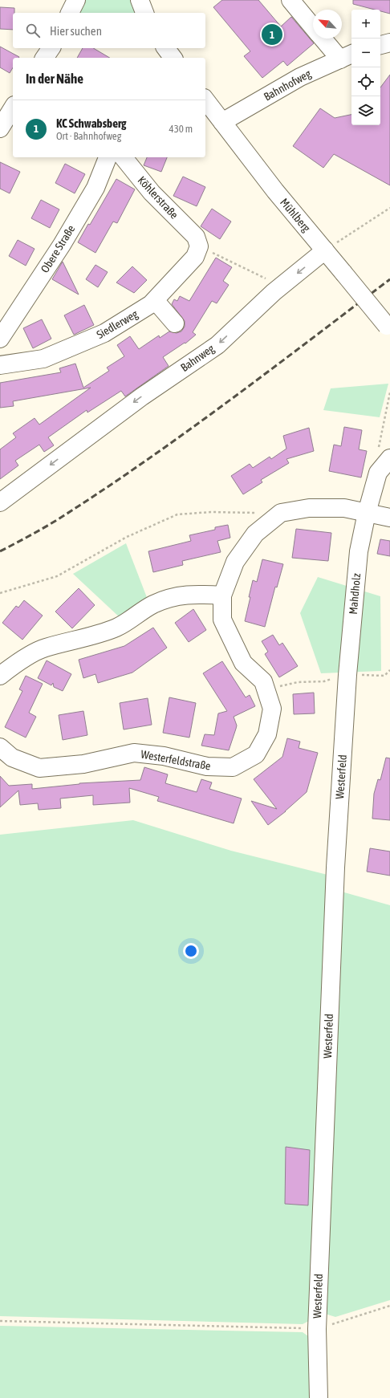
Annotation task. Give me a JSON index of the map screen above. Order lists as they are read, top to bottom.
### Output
{
  "streets": {
    "street": [
      "Bahnhofweg",
      "Köhlerstraße",
      "Mühlberg",
      "Obere Straße",
      "Siedlerweg",
      "Bahnweg",
      "Mahdholz",
      "Westerfeldstraße",
      "Westerfeld"
    ]
  },
  "crossings": [
    ["Bahnhofweg", "Mühlberg"],
    ["Köhlerstraße", "Siedlerweg"],
    ["Mühlberg", "Bahnweg"],
    ["Mahdholz", "Westerfeld"]
  ],
  "one_way": ["Bahnweg"],
  "north": "top left",
  "page": {
    "map_buttons": ["+", "−"],
    "search": "Hier suchen",
    "pins": "1",
    "heading": "In der Nähe",
    "list": [
      {
        "mark": "1",
        "name": "KC Schwabsberg",
        "note": "Ort · Bahnhofweg",
        "value": "430 m"
      }
    ]
  }
}
